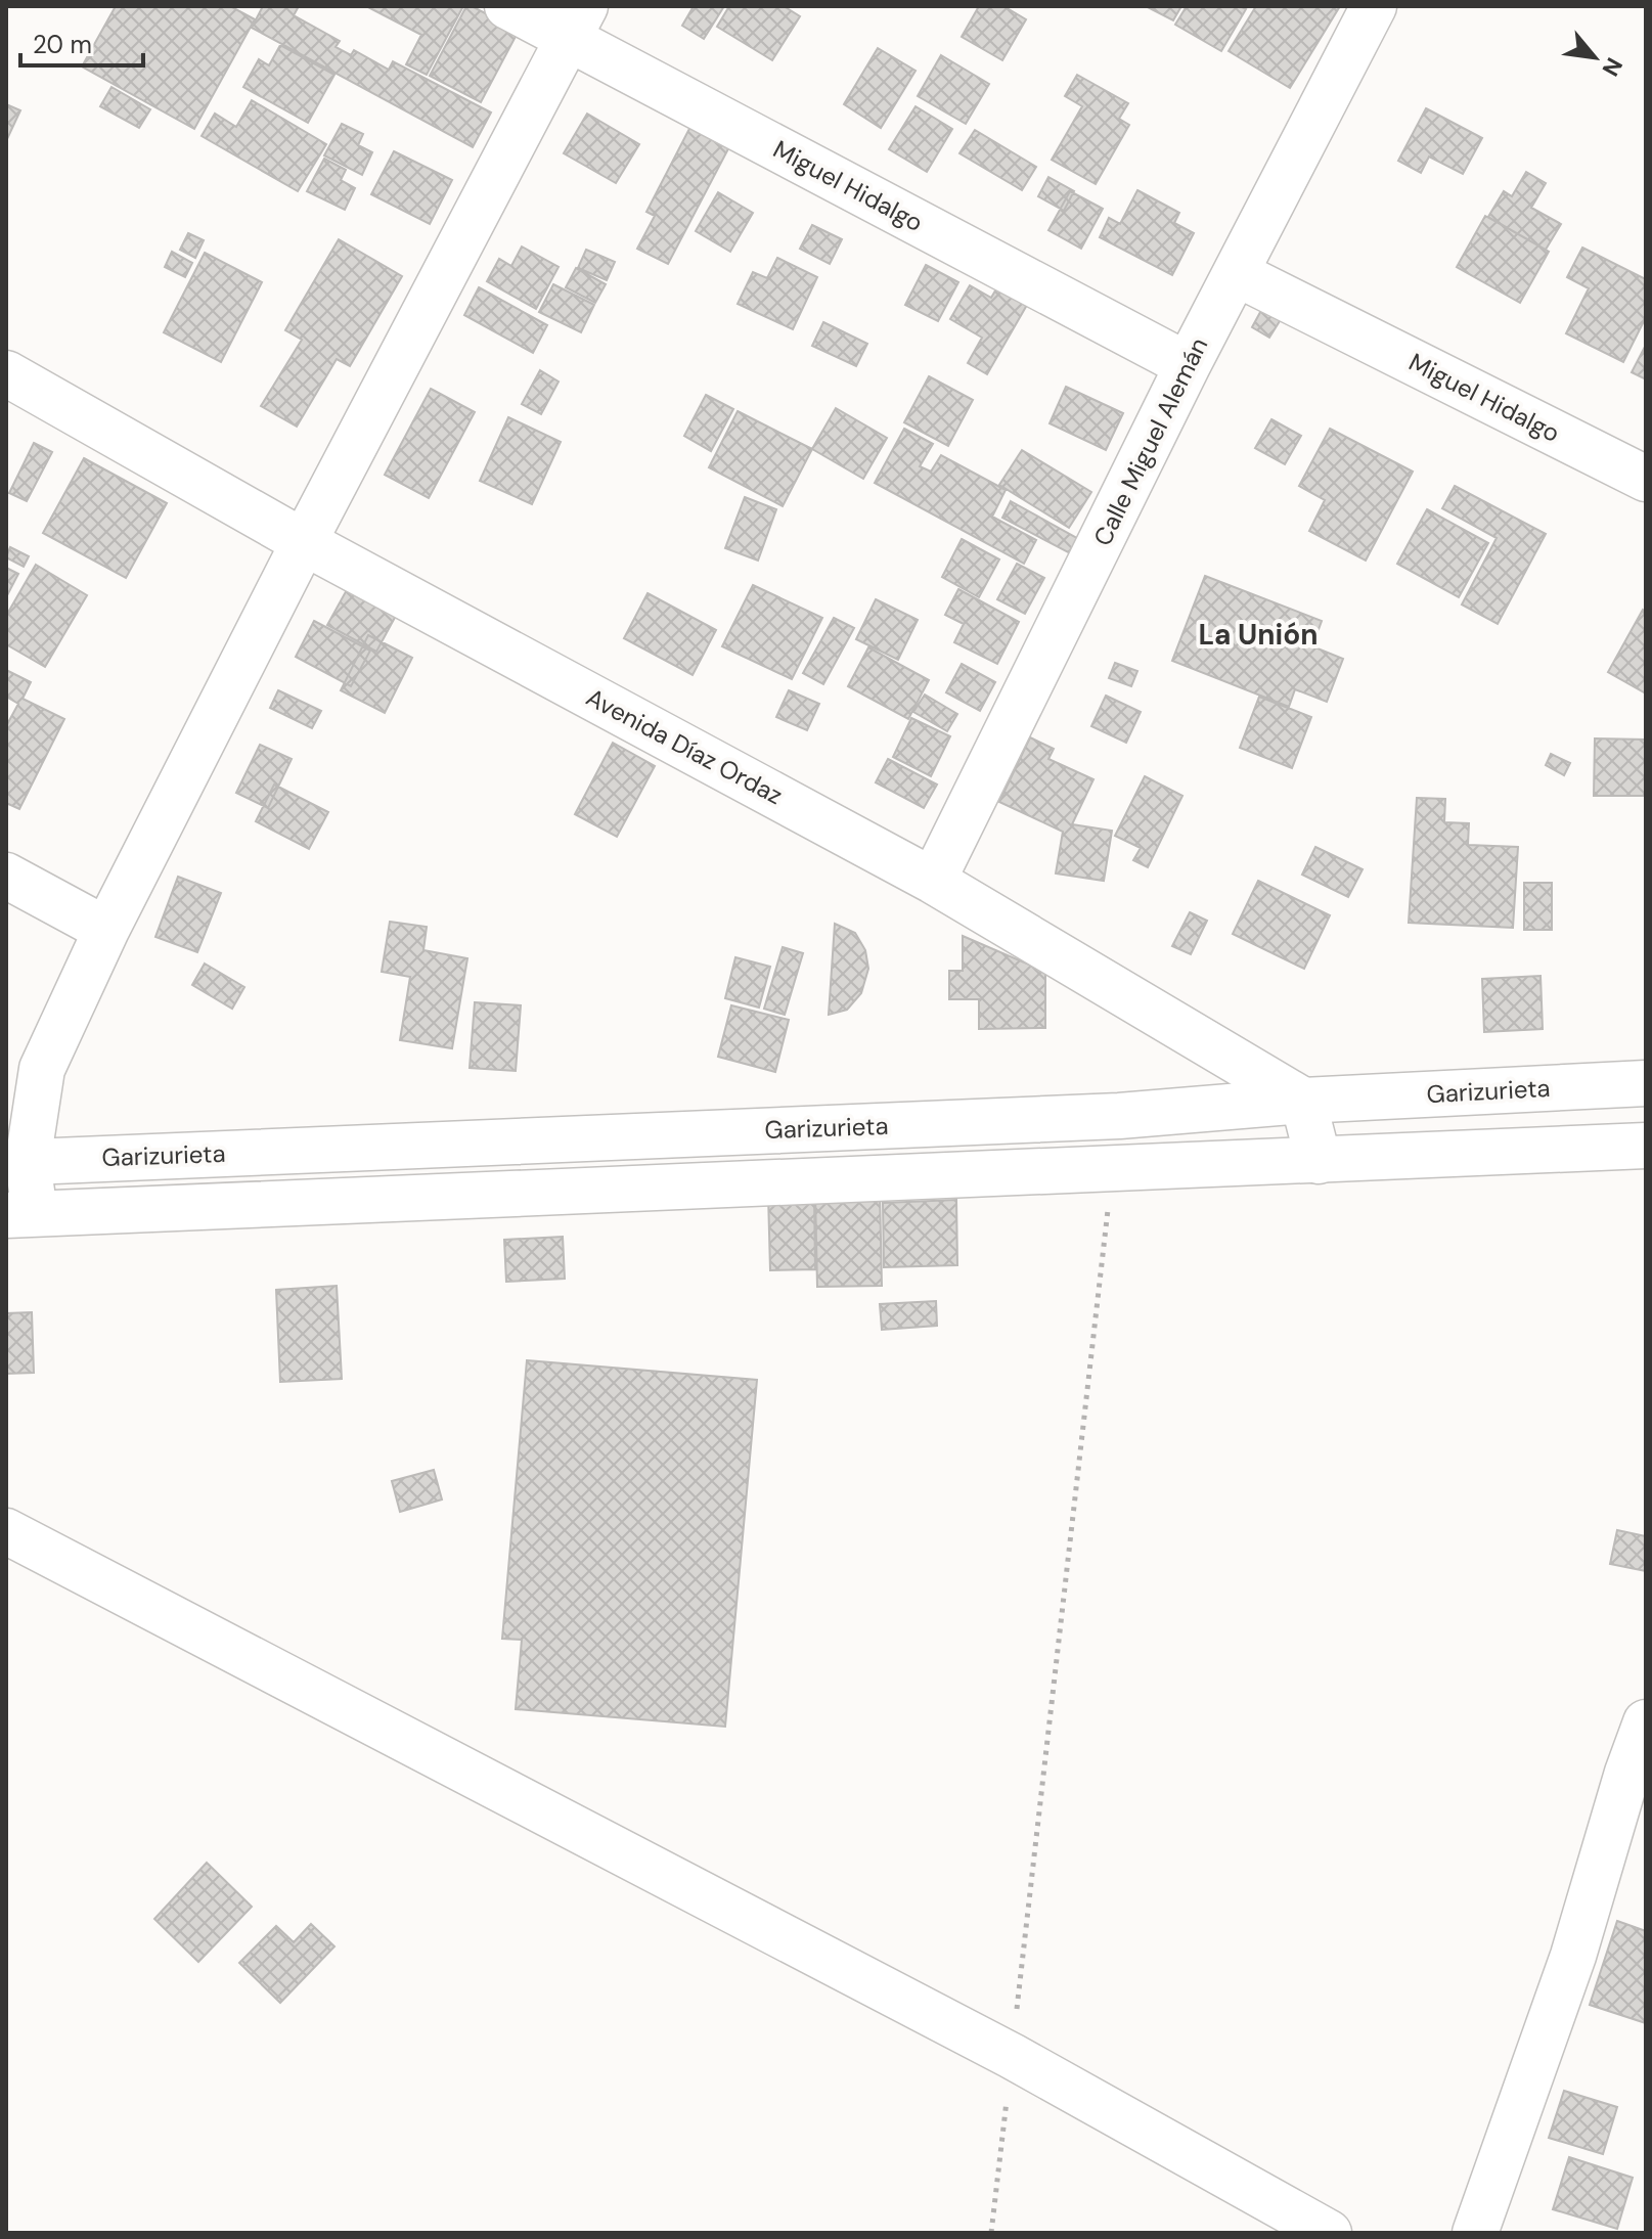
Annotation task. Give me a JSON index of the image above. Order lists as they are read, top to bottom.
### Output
{
  "streets": {
    "street": [
      "Miguel Hidalgo",
      "Calle Miguel Alemán",
      "Avenida Díaz Ordaz",
      "Garizurieta"
    ]
  },
  "crossings": [
    ["Miguel Hidalgo", "Calle Miguel Alemán"],
    ["Calle Miguel Alemán", "Avenida Díaz Ordaz"],
    ["Avenida Díaz Ordaz", "Garizurieta"]
  ],
  "districts": ["La Unión"],
  "scale_bar": "20 m",
  "north": "bottom right"
}
